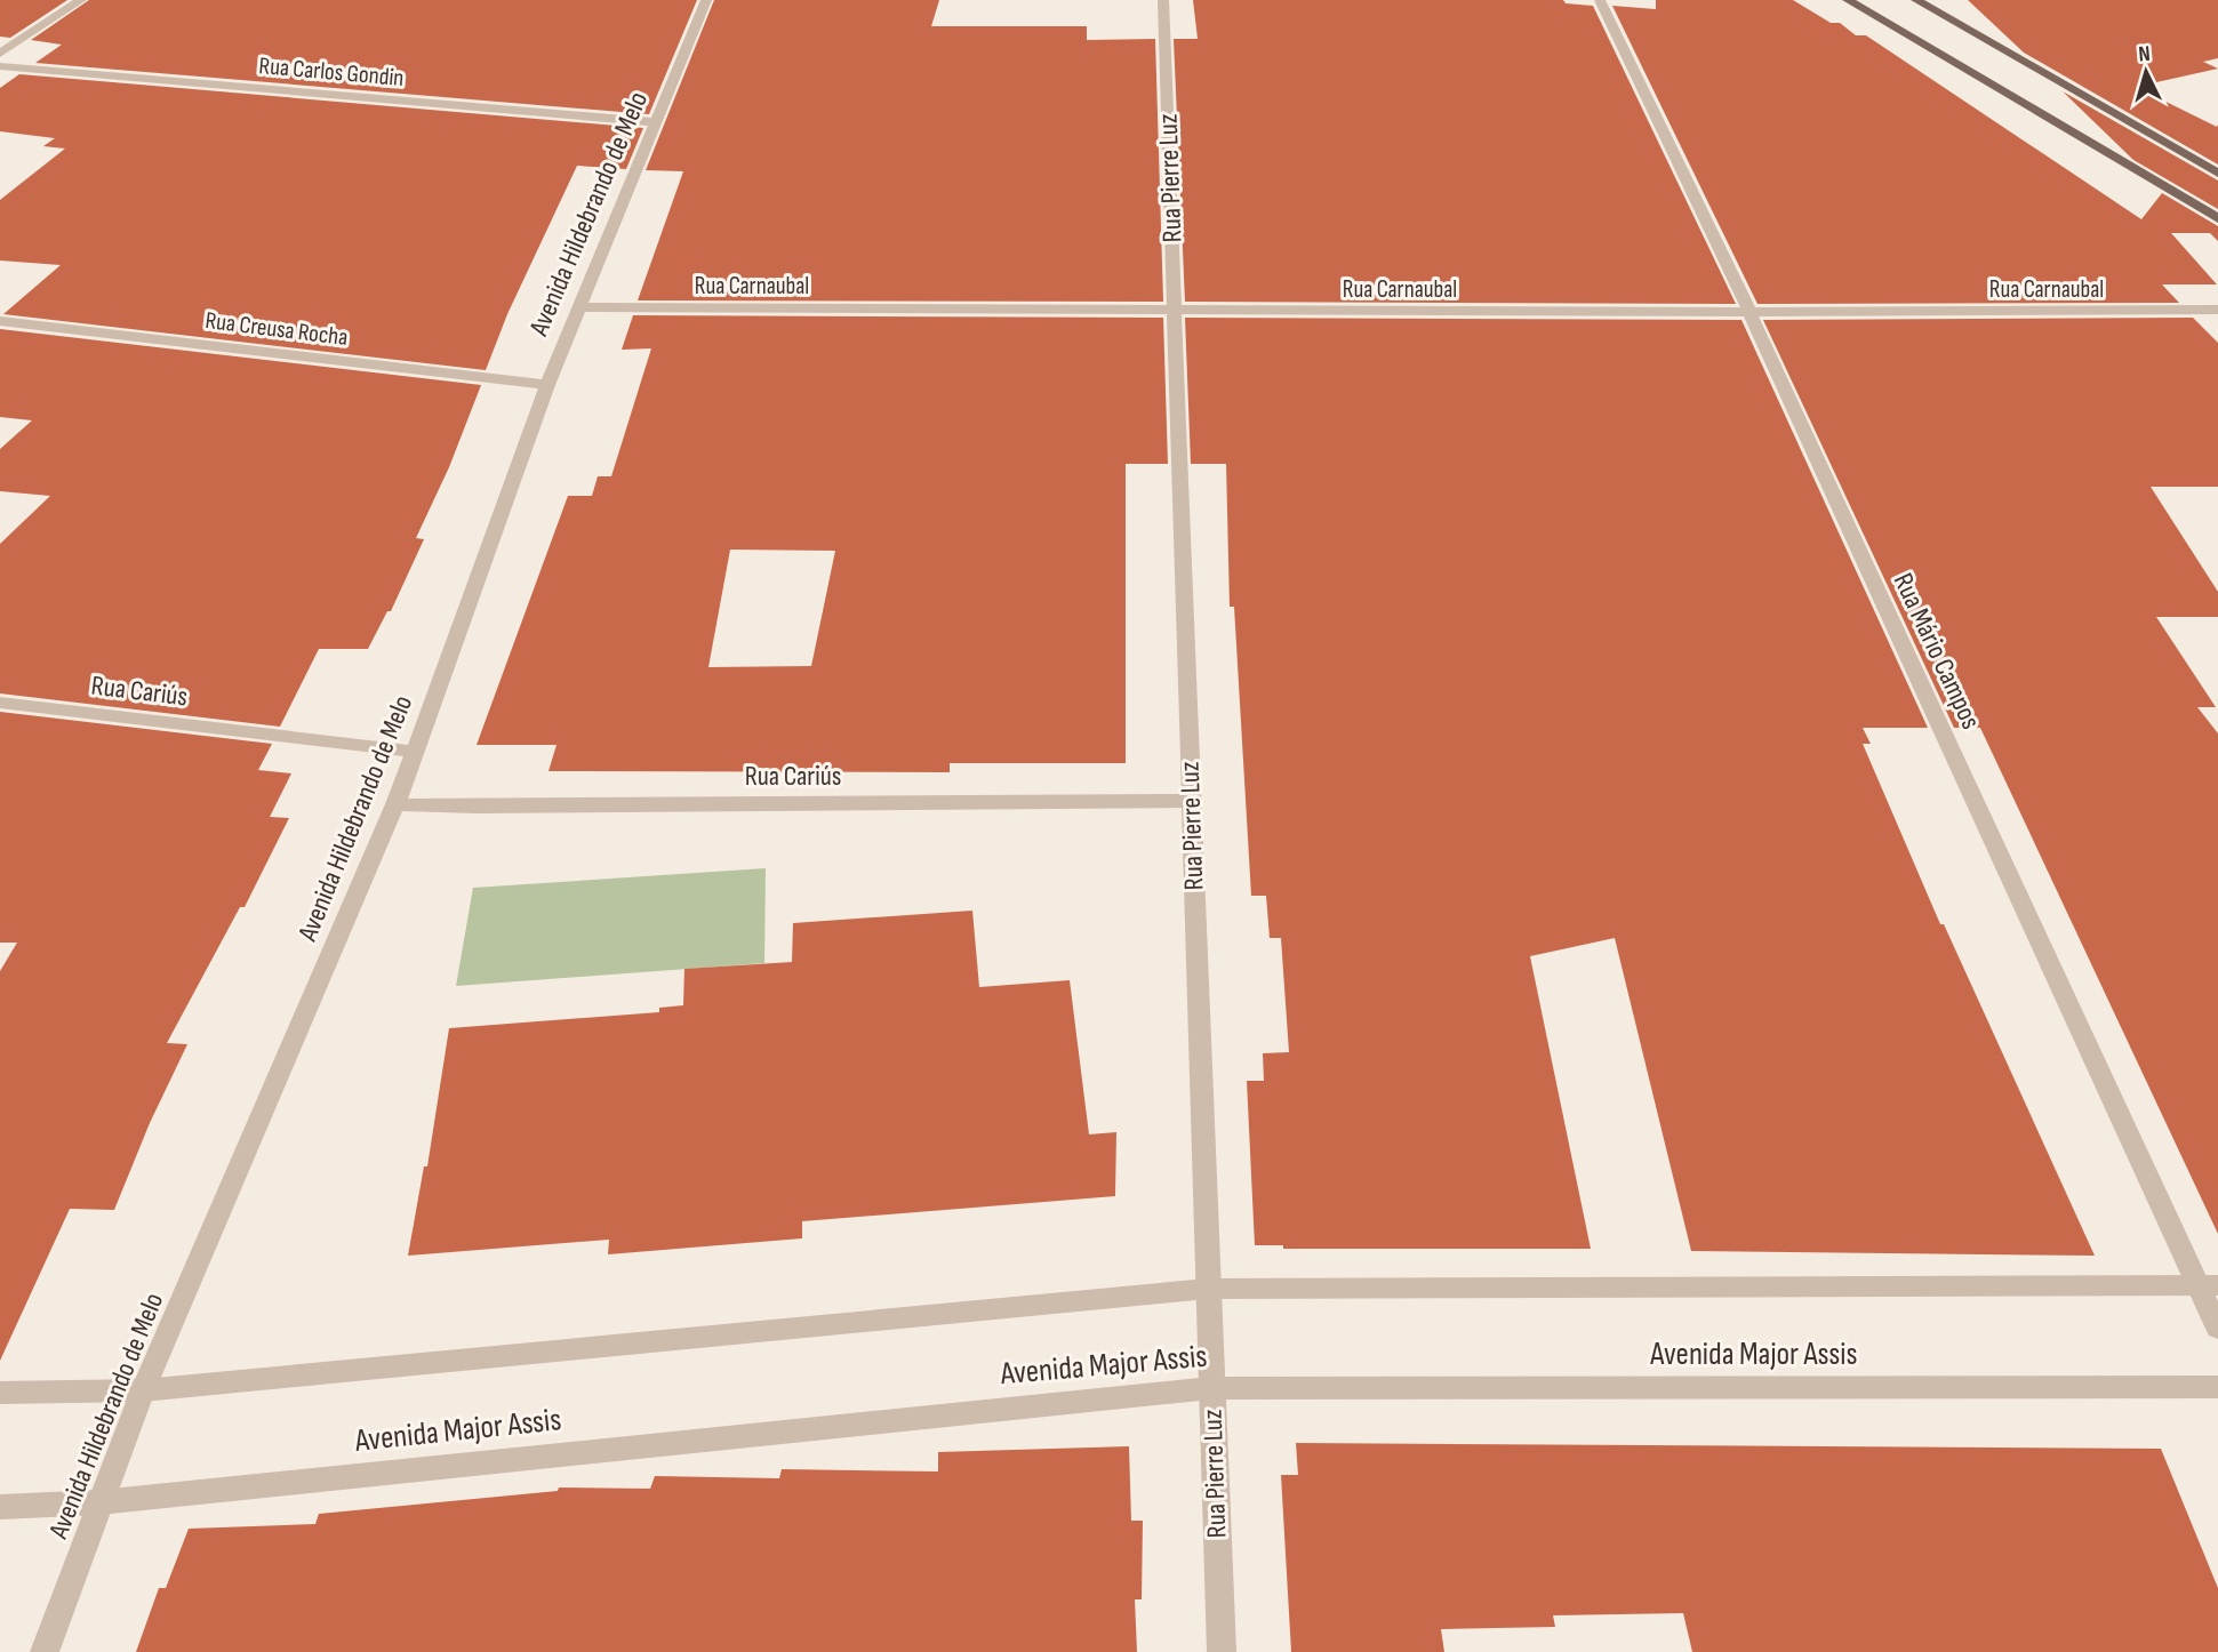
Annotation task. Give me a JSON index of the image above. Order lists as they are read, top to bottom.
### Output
{
  "streets": {
    "street": [
      "Rua Carlos Gondin",
      "Rua Pierre Luz",
      "Avenida Hildebrando de Melo",
      "Rua Carnaubal",
      "Rua Creusa Rocha",
      "Rua Mário Campos",
      "Rua Cariús",
      "Avenida Major Assis"
    ]
  },
  "crossings": [
    ["Rua Carlos Gondin", "Avenida Hildebrando de Melo"],
    ["Rua Pierre Luz", "Rua Carnaubal"],
    ["Rua Pierre Luz", "Rua Cariús"],
    ["Rua Pierre Luz", "Avenida Major Assis"],
    ["Avenida Hildebrando de Melo", "Rua Carnaubal"],
    ["Avenida Hildebrando de Melo", "Rua Creusa Rocha"],
    ["Avenida Hildebrando de Melo", "Rua Cariús"],
    ["Avenida Hildebrando de Melo", "Avenida Major Assis"],
    ["Rua Carnaubal", "Rua Mário Campos"]
  ],
  "north": "top"
}
